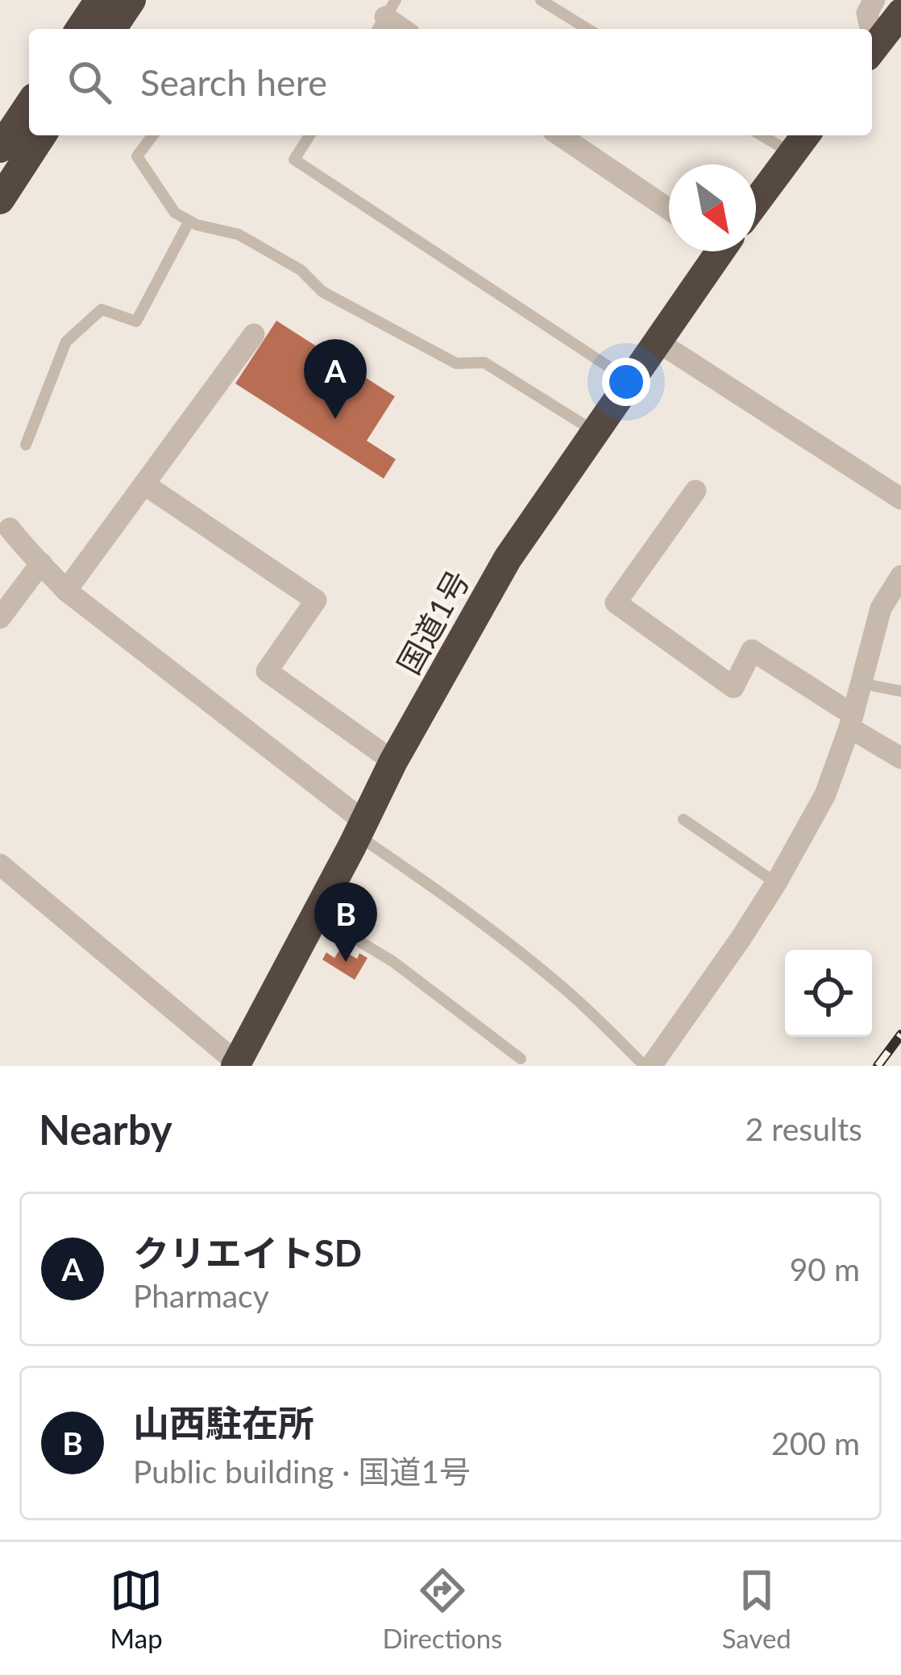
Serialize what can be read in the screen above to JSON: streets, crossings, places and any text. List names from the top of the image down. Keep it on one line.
{"streets":{"highway":["国道1号"]},"north":"bottom right","page":{"search":"Search here","pins":["A","B"],"heading":["Nearby","2 results"],"list":[{"mark":"A","name":"クリエイトSD","note":"Pharmacy","value":"90 m"},{"mark":"B","name":"山西駐在所","note":"Public building · 国道1号","value":"200 m"}],"nav":["Map","Directions","Saved"]}}
